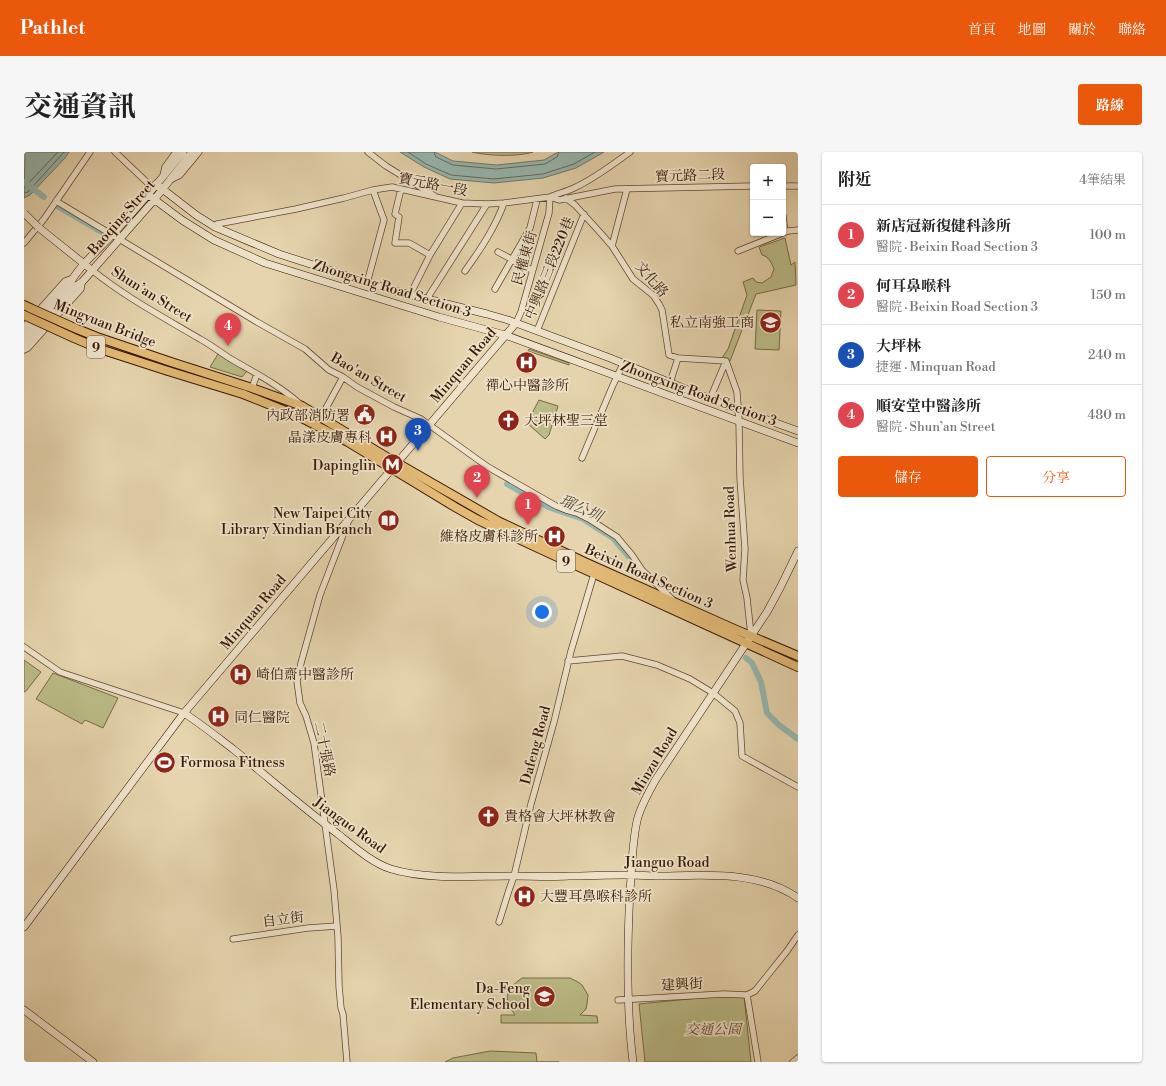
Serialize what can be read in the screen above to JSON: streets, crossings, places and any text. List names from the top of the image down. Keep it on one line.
{"streets":{"main road":["Mingyuan Bridge","9","Beixin Road Section 3"],"street":["寶元路二段","寶元路一段","Baoqing Street","民權東街","中興路三段220巷","文化路","Zhongxing Road Section 3","Shun’an Street","Minquan Road","Bao'an Street","Wenhua Road","Dafeng Road","二十張路","Minzu Road","Jianguo Road","自立街","建興街"]},"crossings":[["寶元路二段","寶元路一段"],["寶元路一段","民權東街"],["寶元路一段","Zhongxing Road Section 3"],["Baoqing Street","Zhongxing Road Section 3"],["Baoqing Street","Shun’an Street"],["Baoqing Street","Bao'an Street"],["民權東街","Zhongxing Road Section 3"],["民權東街","Minquan Road"],["中興路三段220巷","Zhongxing Road Section 3"],["Zhongxing Road Section 3","Minquan Road"],["Zhongxing Road Section 3","Wenhua Road"],["Shun’an Street","Beixin Road Section 3"],["Mingyuan Bridge","Beixin Road Section 3"],["9","Wenhua Road"],["9","Beixin Road Section 3"],["9","Minzu Road"],["Minquan Road","Bao'an Street"],["Minquan Road","Beixin Road Section 3"],["Minquan Road","二十張路"],["Minquan Road","Jianguo Road"],["Bao'an Street","Beixin Road Section 3"],["Wenhua Road","Beixin Road Section 3"],["Wenhua Road","Minzu Road"],["Beixin Road Section 3","Dafeng Road"],["Beixin Road Section 3","Minzu Road"],["Dafeng Road","Jianguo Road"],["二十張路","Jianguo Road"],["二十張路","自立街"],["Minzu Road","Jianguo Road"],["Minzu Road","建興街"]],"water":["瑠公圳"],"parks":["交通公園"],"places":{"school or university":["私立南強工商","Da-Feng Elementary School"],"hospital":["禪心中醫診所","晶漾皮膚專科","維格皮膚科診所","崎伯齋中醫診所","同仁醫院","大豐耳鼻喉科診所"],"public building":["內政部消防署"],"church":["大坪林聖三堂","貴格會大坪林教會"],"metro station":["Dapinglin"],"library":["New Taipei City Library Xindian Branch"],"sports":["Formosa Fitness"]},"page":{"header":"Pathlet","nav":["首頁","地圖","關於","聯絡"],"title":"交通資訊","buttons":["路線",["儲存","分享"]],"heading":["附近","4筆結果"],"map_buttons":["+","−"],"list":[{"mark":"1","name":"新店冠新復健科診所","note":"醫院 · Beixin Road Section 3","value":"100 m"},{"mark":"2","name":"何耳鼻喉科","note":"醫院 · Beixin Road Section 3","value":"150 m"},{"mark":"3","name":"大坪林","note":"捷運 · Minquan Road","value":"240 m"},{"mark":"4","name":"順安堂中醫診所","note":"醫院 · Shun’an Street","value":"480 m"}],"pins":["4","3","2","1"]}}
